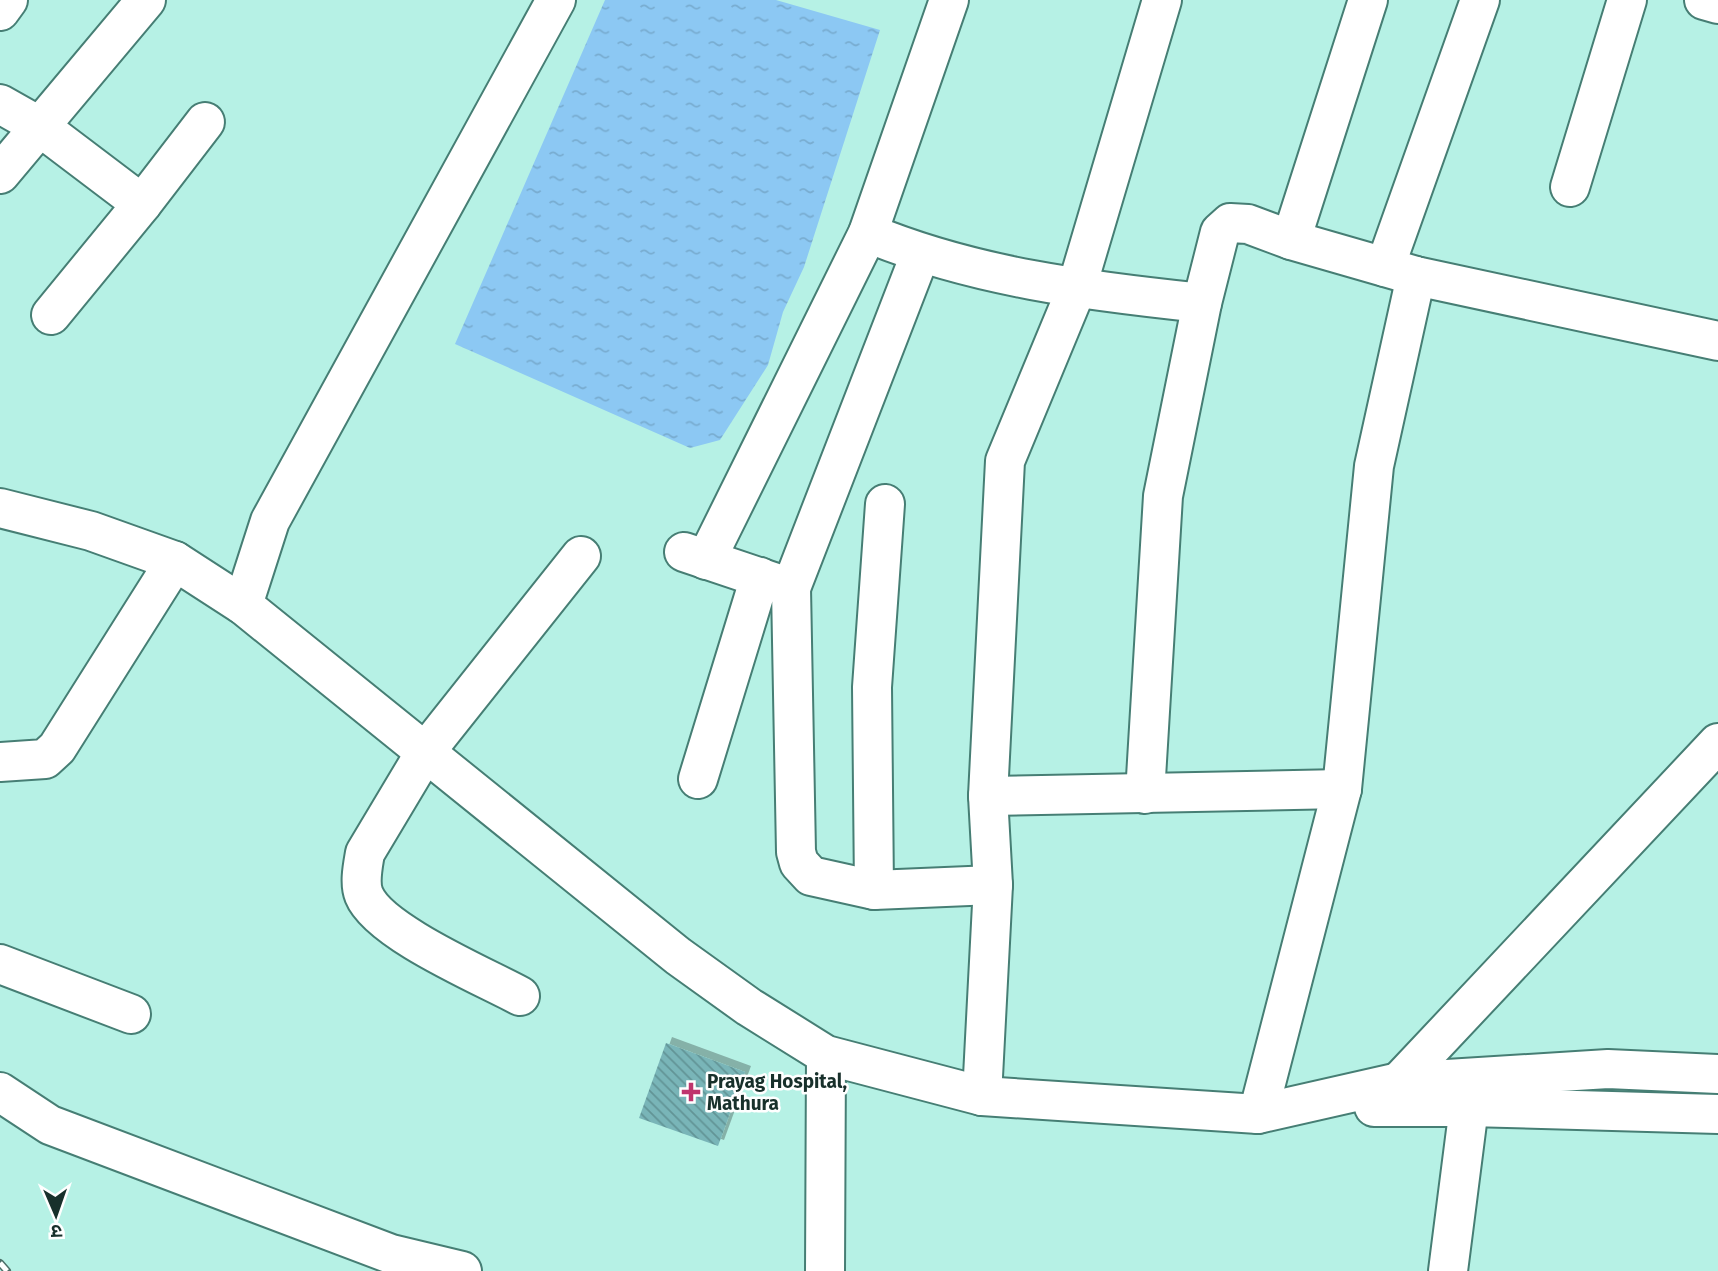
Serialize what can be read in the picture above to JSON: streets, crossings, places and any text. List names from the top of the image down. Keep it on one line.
{"places":{"health":["Prayag Hospital, Mathura"]},"north":"bottom"}
